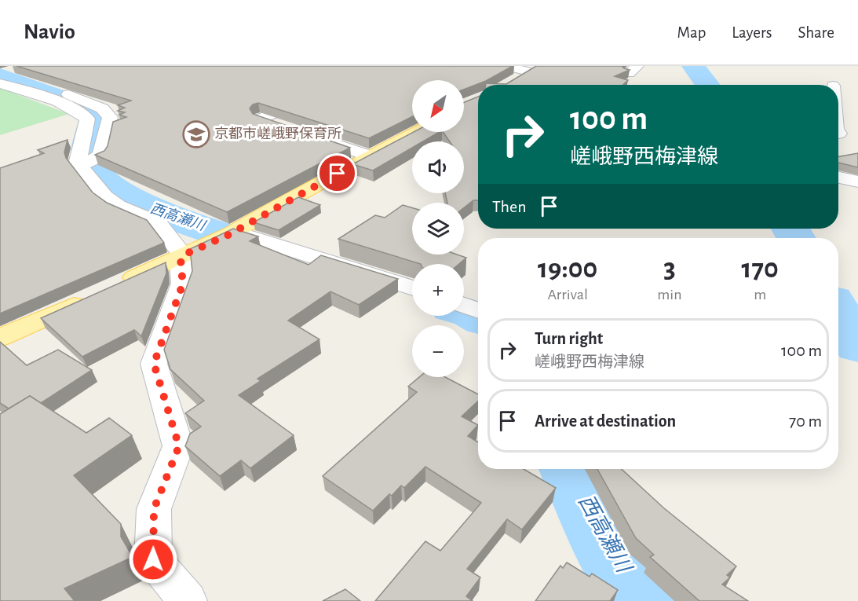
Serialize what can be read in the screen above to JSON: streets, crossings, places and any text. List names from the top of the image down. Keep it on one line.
{"water":["西高瀬川"],"places":{"school or university":["京都市嵯峨野保育所"]},"north":"bottom left","page":{"header":"Navio","nav":["Map","Layers","Share"],"map_buttons":["+","−"],"turn":["100 m","嵯峨野西梅津線"],"then":"Then","eta":["19:00","Arrival","3","min","170","m"],"list":[{"name":"Turn right","note":"嵯峨野西梅津線","value":"100 m"},{"name":"Arrive at destination","value":"70 m"}]}}
